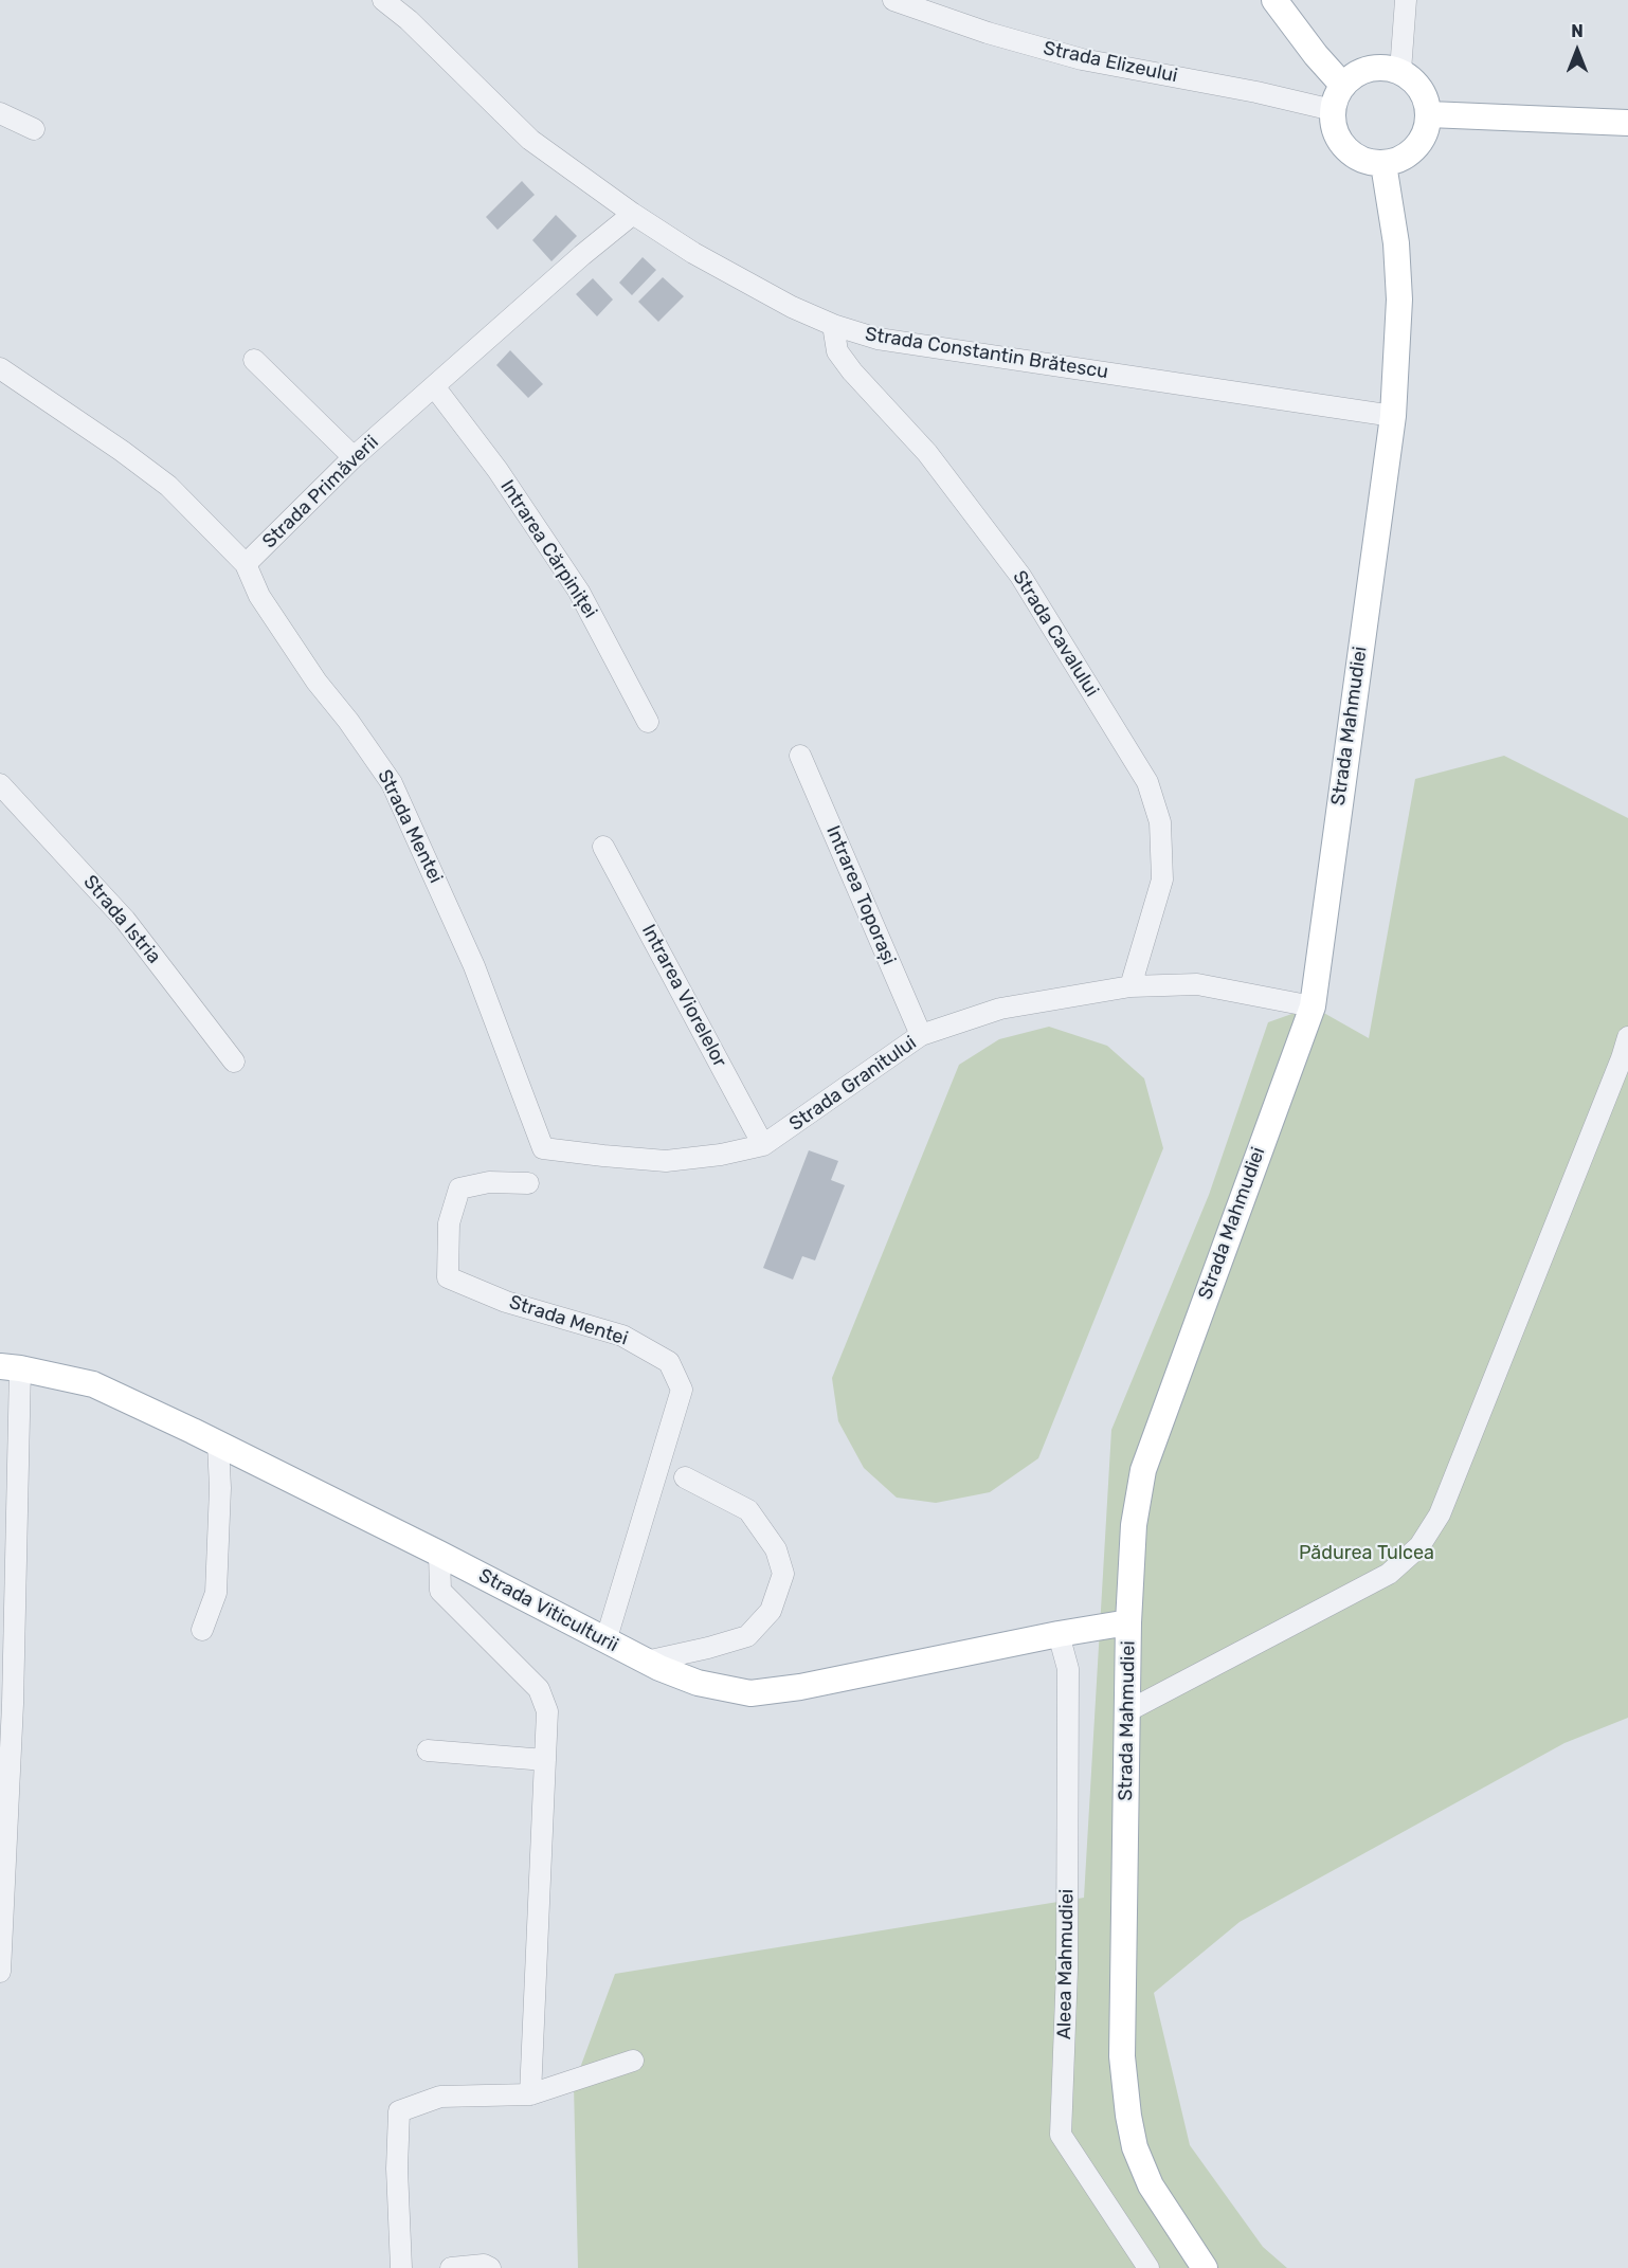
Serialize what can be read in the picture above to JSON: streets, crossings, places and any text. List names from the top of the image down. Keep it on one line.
{"streets":{"main road":["Strada Mahmudiei","Strada Viticulturii"],"street":["Strada Elizeului","Strada Constantin Brătescu","Strada Primăverii","Intrarea Cărpiniței","Strada Cavalului","Strada Mentei","Intrarea Toporași","Strada Istria","Intrarea Viorelelor","Strada Granitului","Aleea Mahmudiei"]},"crossings":[["Strada Elizeului","Strada Mahmudiei"],["Strada Constantin Brătescu","Strada Primăverii"],["Strada Constantin Brătescu","Strada Cavalului"],["Strada Constantin Brătescu","Strada Mahmudiei"],["Strada Primăverii","Intrarea Cărpiniței"],["Strada Primăverii","Strada Mentei"],["Strada Cavalului","Strada Granitului"],["Strada Mahmudiei","Strada Granitului"],["Strada Mahmudiei","Strada Viticulturii"],["Strada Mentei","Strada Granitului"],["Strada Mentei","Strada Viticulturii"],["Intrarea Toporași","Strada Granitului"],["Intrarea Viorelelor","Strada Granitului"],["Strada Viticulturii","Aleea Mahmudiei"]],"parks":["Pădurea Tulcea"],"north":"top"}
